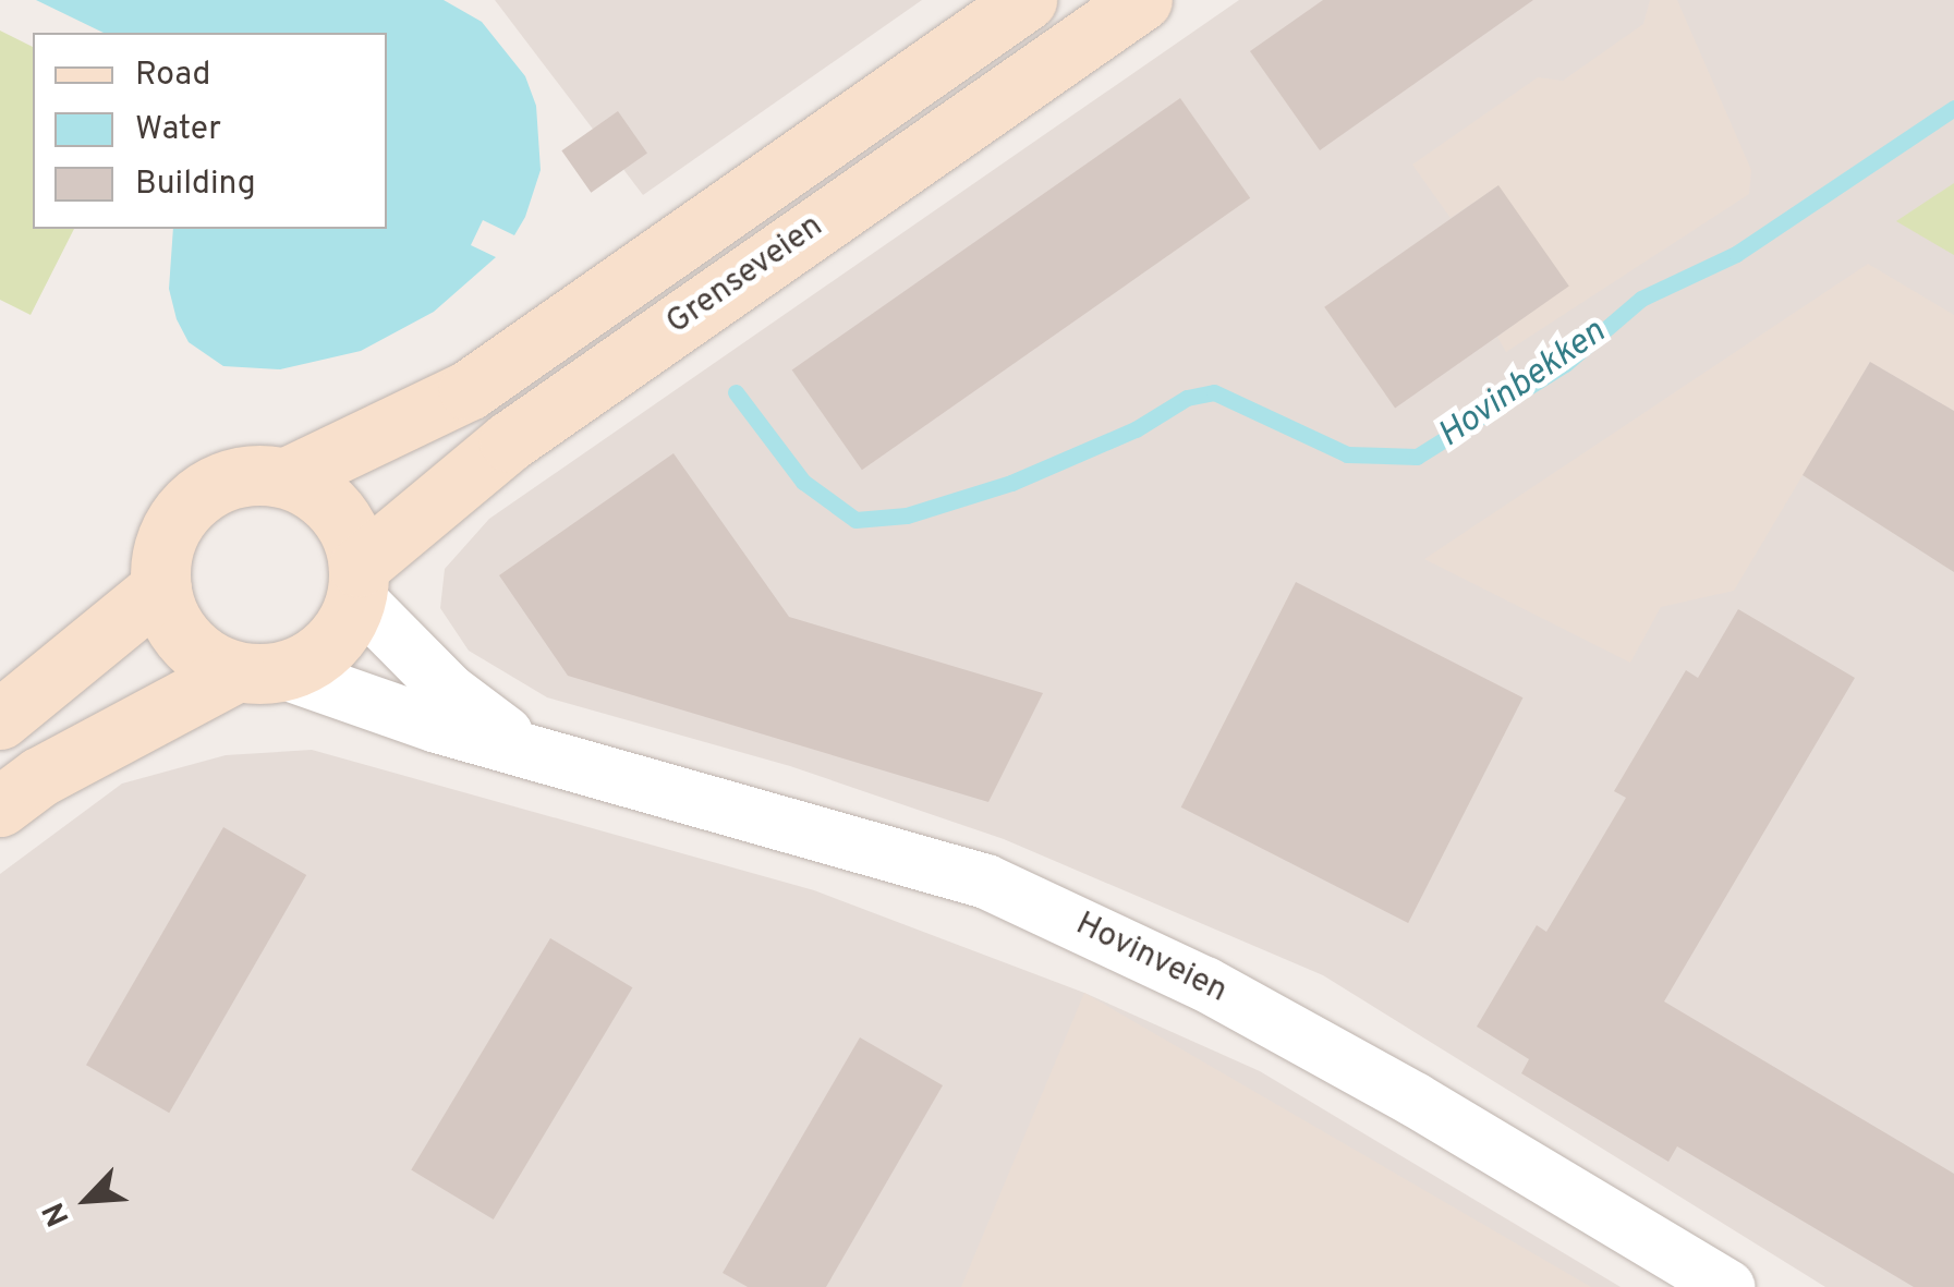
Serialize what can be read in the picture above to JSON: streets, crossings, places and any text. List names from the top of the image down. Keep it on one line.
{"streets":{"main road":["Grenseveien"],"street":["Hovinveien"]},"crossings":[["Grenseveien","Hovinveien"]],"water":["Hovinbekken"],"legend":["Road","Water","Building"],"north":"bottom left"}
